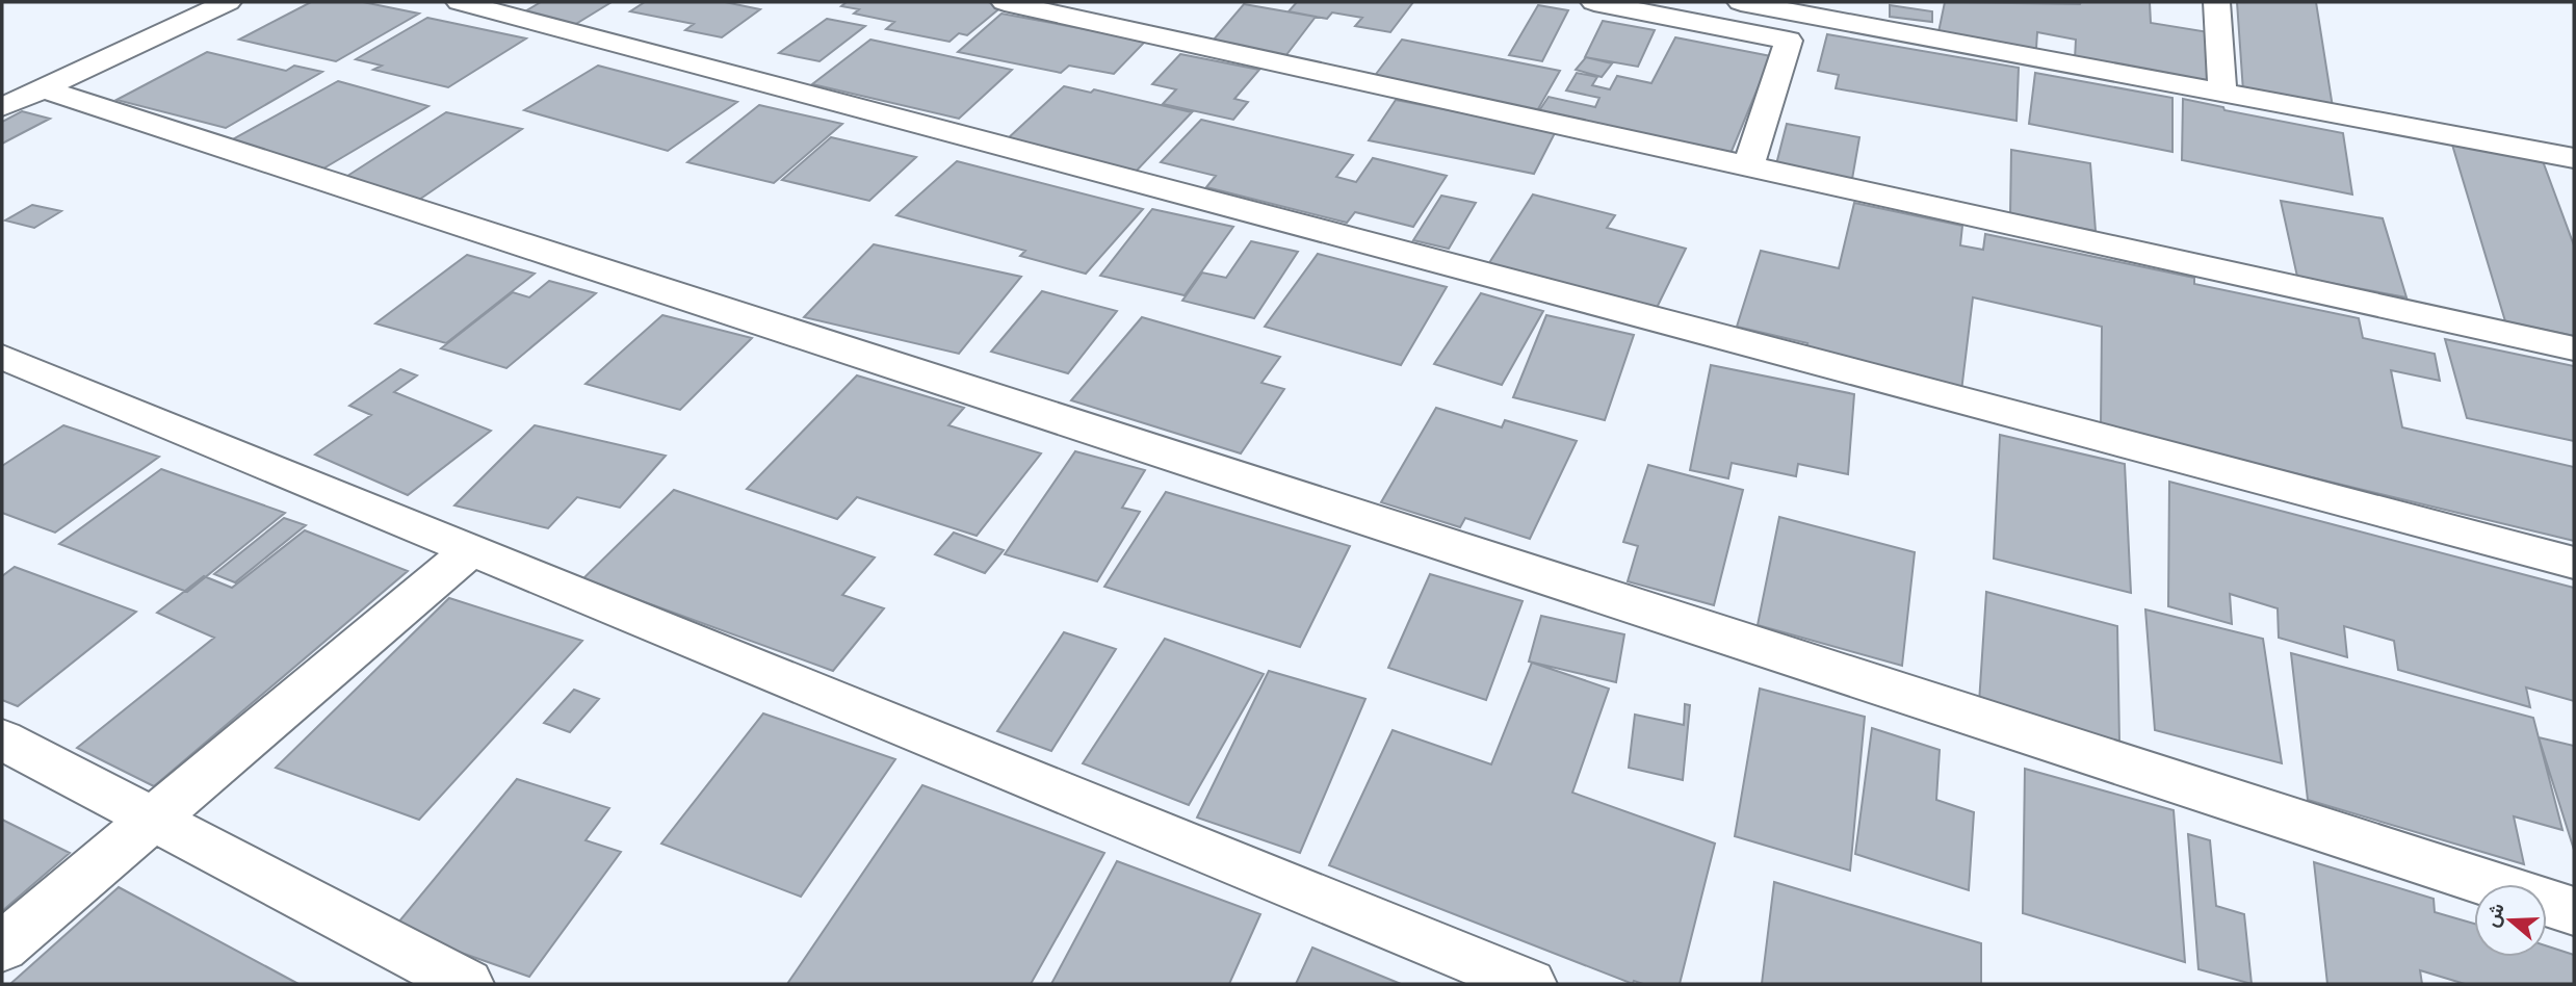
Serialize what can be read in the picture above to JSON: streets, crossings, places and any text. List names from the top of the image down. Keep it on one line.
{"north":"left"}
